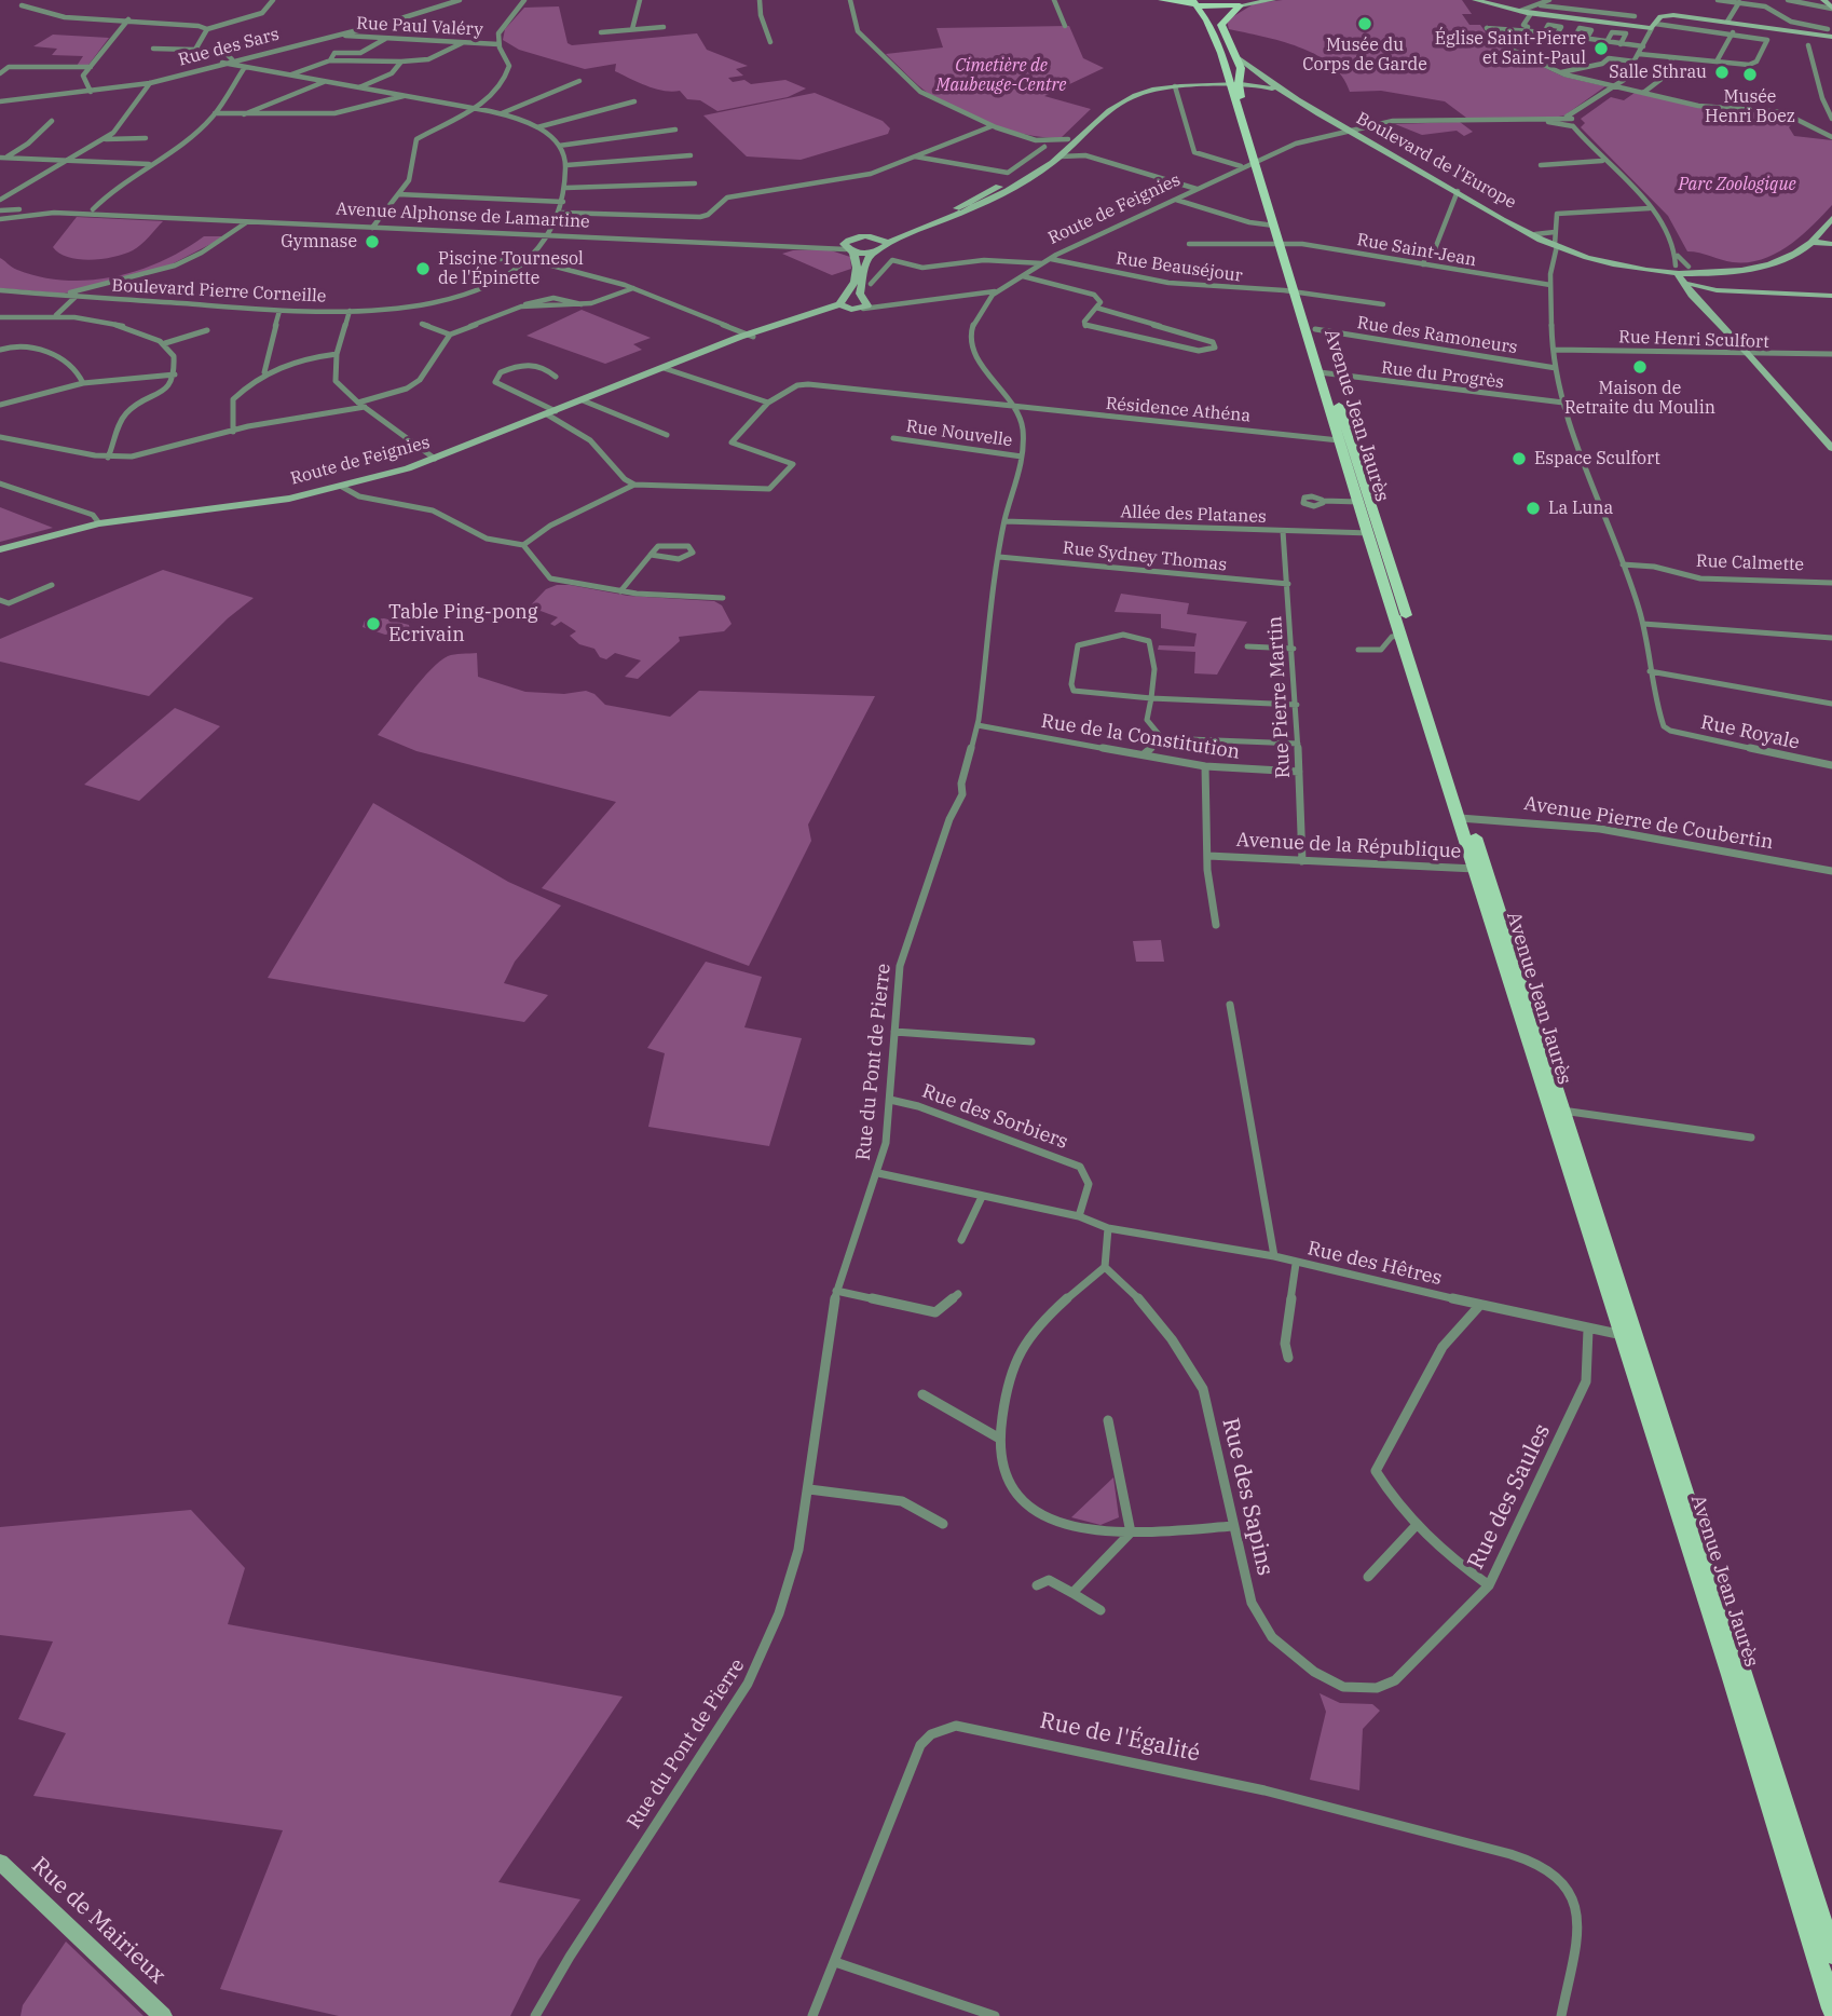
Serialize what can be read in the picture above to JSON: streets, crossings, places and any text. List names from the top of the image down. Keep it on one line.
{"streets":{"main road":["Avenue Jean Jaurès"],"street":["Rue Paul Valéry","Rue des Sars","Boulevard de l'Europe","Route de Feignies","Avenue Alphonse de Lamartine","Rue Saint-Jean","Rue Beauséjour","Boulevard Pierre Corneille","Rue des Ramoneurs","Rue Henri Sculfort","Rue du Progrès","Résidence Athéna","Rue Nouvelle","Allée des Platanes","Rue Sydney Thomas","Rue Calmette","Rue Pierre Martin","Rue Royale","Rue de la Constitution","Avenue Pierre de Coubertin","Avenue de la République","Rue du Pont de Pierre","Rue des Sorbiers","Rue des Hêtres","Rue des Sapins","Rue des Saules","Rue de l'Égalité","Rue de Mairieux"]},"crossings":[["Rue Paul Valéry","Rue des Sars"],["Boulevard de l'Europe","Route de Feignies"],["Boulevard de l'Europe","Avenue Jean Jaurès"],["Route de Feignies","Rue Beauséjour"],["Route de Feignies","Avenue Jean Jaurès"],["Route de Feignies","Rue du Pont de Pierre"],["Avenue Alphonse de Lamartine","Boulevard Pierre Corneille"],["Rue Saint-Jean","Avenue Jean Jaurès"],["Rue Beauséjour","Avenue Jean Jaurès"],["Rue des Ramoneurs","Avenue Jean Jaurès"],["Rue du Progrès","Avenue Jean Jaurès"],["Résidence Athéna","Avenue Jean Jaurès"],["Résidence Athéna","Rue du Pont de Pierre"],["Avenue Jean Jaurès","Allée des Platanes"],["Avenue Jean Jaurès","Avenue Pierre de Coubertin"],["Avenue Jean Jaurès","Avenue de la République"],["Avenue Jean Jaurès","Rue des Hêtres"],["Rue Nouvelle","Rue du Pont de Pierre"],["Allée des Platanes","Rue Pierre Martin"],["Allée des Platanes","Rue du Pont de Pierre"],["Rue Sydney Thomas","Rue Pierre Martin"],["Rue Sydney Thomas","Rue du Pont de Pierre"],["Rue Pierre Martin","Rue de la Constitution"],["Rue Pierre Martin","Avenue de la République"],["Rue de la Constitution","Rue du Pont de Pierre"],["Rue du Pont de Pierre","Rue des Sorbiers"],["Rue du Pont de Pierre","Rue des Hêtres"],["Rue des Sorbiers","Rue des Hêtres"],["Rue des Hêtres","Rue des Saules"],["Rue des Sapins","Rue des Saules"]],"parks":["Cimetière de Maubeuge-Centre","Parc Zoologique"],"places":["Musée du Corps de Garde","Église Saint-Pierre et Saint-Paul","Salle Sthrau","Musée Henri Boez","Gymnase","Piscine Tournesol de l'Épinette","Maison de Retraite du Moulin","Espace Sculfort","La Luna","Table Ping-pong Ecrivain"]}
